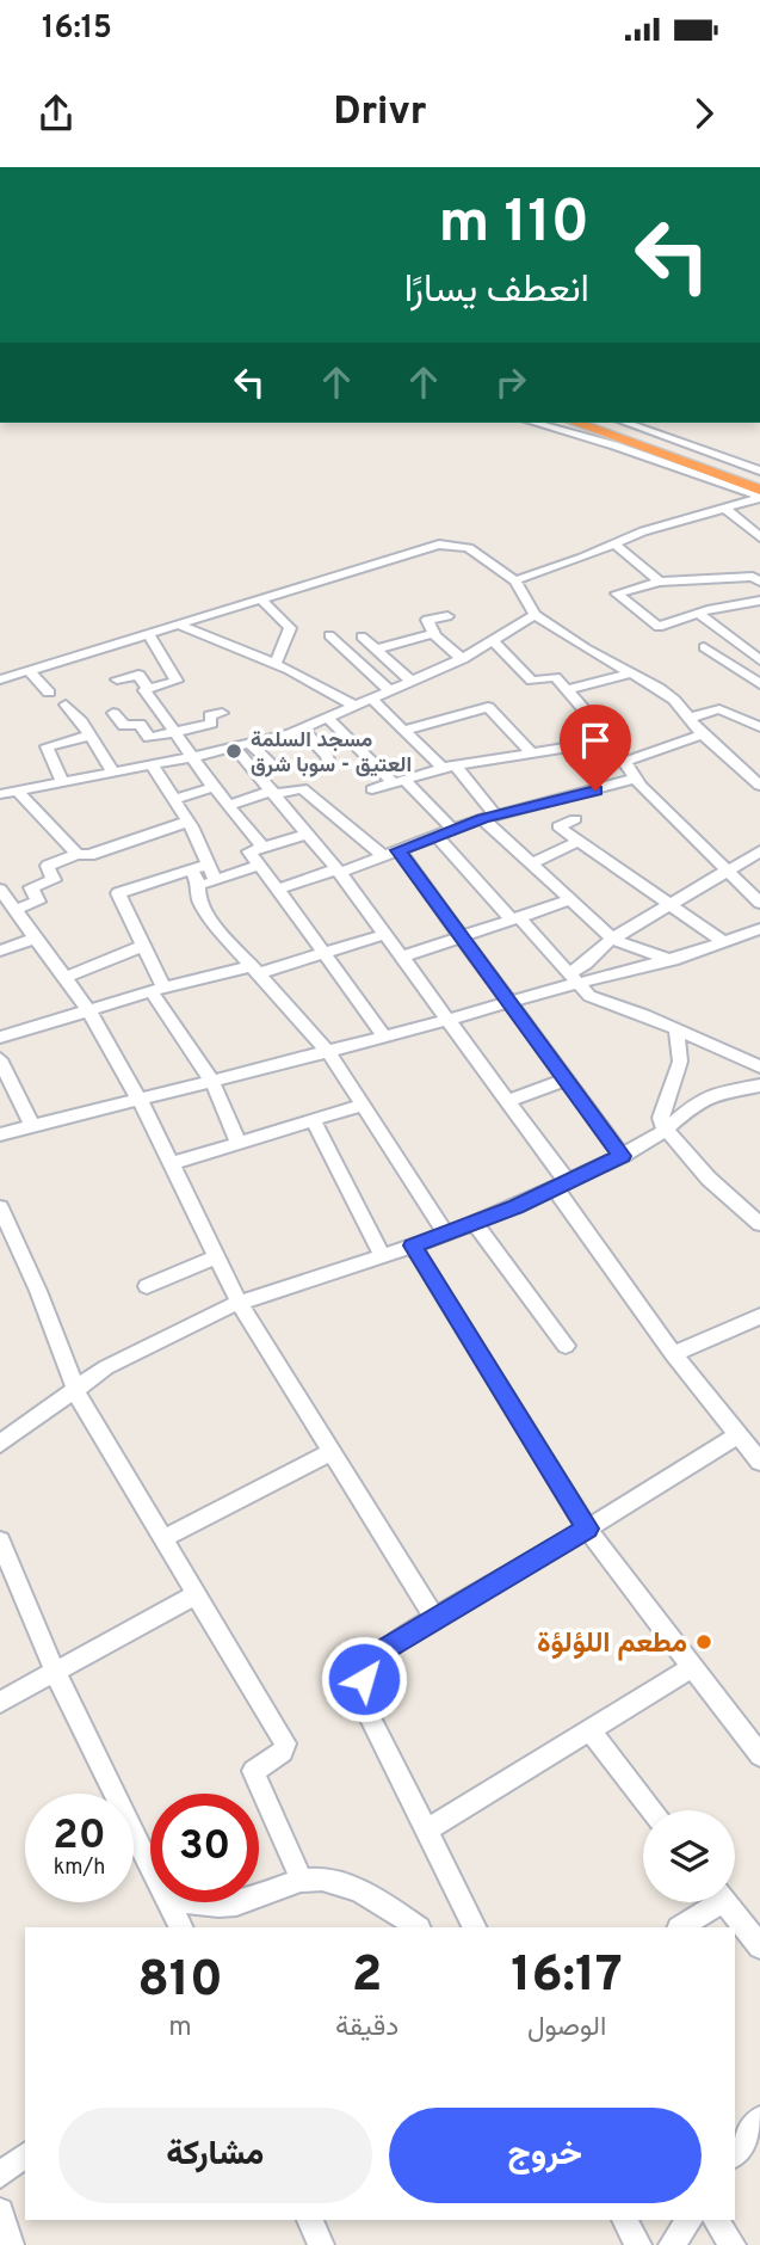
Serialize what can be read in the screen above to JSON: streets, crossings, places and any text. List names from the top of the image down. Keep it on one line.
{"places":["مسجد السلمة العتيق - سوبا شرق","مطعم اللؤلؤة"],"page":{"status":"16:15","header":"Drivr","turn":["110 m","انعطف يسارًا"],"speed":"20 km/h","limit":"30","eta":["16:17","الوصول","2","دقيقة","810","m"],"buttons":["خروج","مشاركة"]}}
